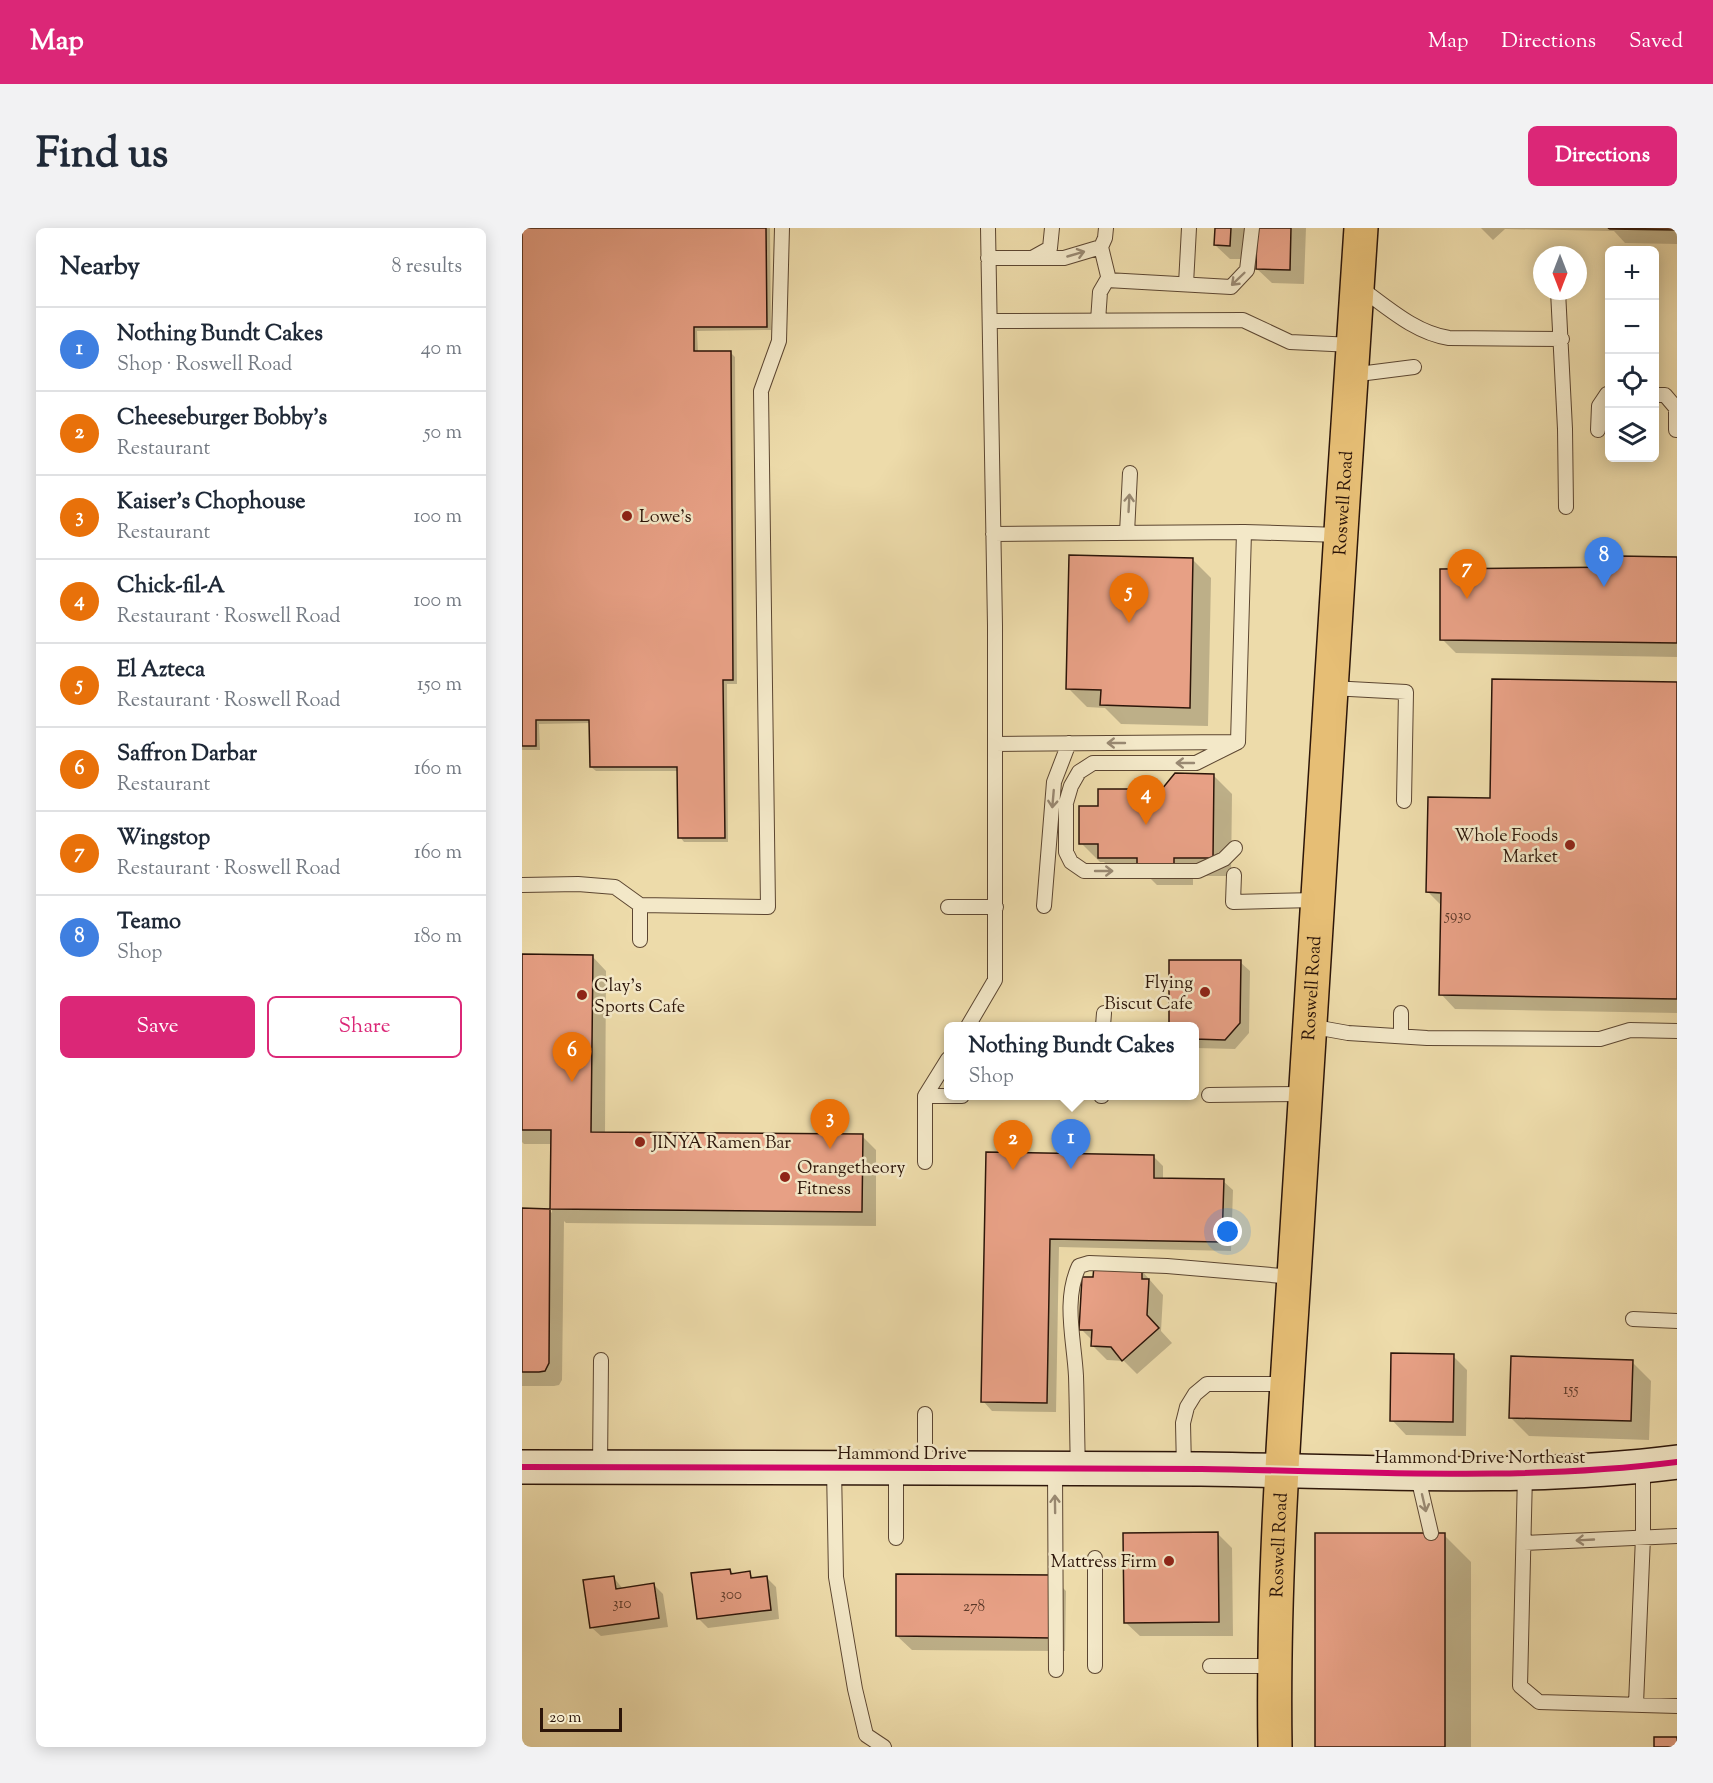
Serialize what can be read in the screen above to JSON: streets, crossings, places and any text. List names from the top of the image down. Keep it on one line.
{"streets":{"main road":["Roswell Road"],"street":["Hammond Drive","Hammond Drive Northeast"]},"crossings":[["Roswell Road","Hammond Drive"],["Roswell Road","Hammond Drive Northeast"],["Hammond Drive","Hammond Drive Northeast"]],"places":["Lowe's","Whole Foods Market","Flying Biscut Cafe","Clay's Sports Cafe","JINYA Ramen Bar","Orangetheory Fitness","Mattress Firm"],"house_numbers":["5930","155","300","310","278"],"scale_bar":"20 m","north":"bottom","page":{"header":"Map","nav":["Map","Directions","Saved"],"title":"Find us","buttons":["Directions",["Save","Share"]],"heading":["Nearby","8 results"],"map_buttons":["+","−"],"list":[{"mark":"1","name":"Nothing Bundt Cakes","note":"Shop · Roswell Road","value":"40 m"},{"mark":"2","name":"Cheeseburger Bobby's","note":"Restaurant","value":"50 m"},{"mark":"3","name":"Kaiser's Chophouse","note":"Restaurant","value":"100 m"},{"mark":"4","name":"Chick-fil-A","note":"Restaurant · Roswell Road","value":"100 m"},{"mark":"5","name":"El Azteca","note":"Restaurant · Roswell Road","value":"150 m"},{"mark":"6","name":"Saffron Darbar","note":"Restaurant","value":"160 m"},{"mark":"7","name":"Wingstop","note":"Restaurant · Roswell Road","value":"160 m"},{"mark":"8","name":"Teamo","note":"Shop","value":"180 m"}],"pins":["8","7","5","4","6","3","1","2"],"popup":["Nothing Bundt Cakes","Shop"],"scale":"20 m"}}
